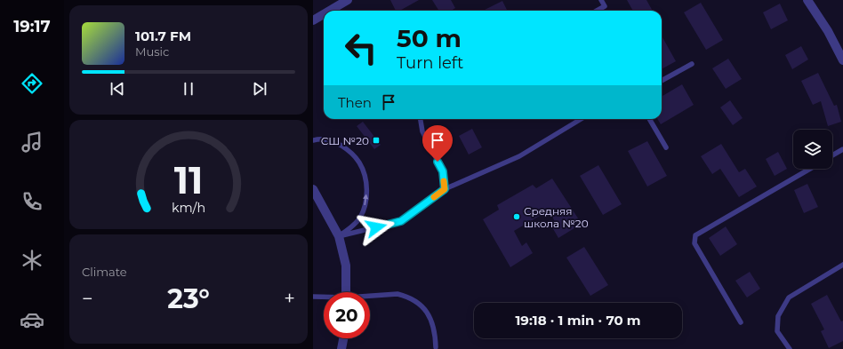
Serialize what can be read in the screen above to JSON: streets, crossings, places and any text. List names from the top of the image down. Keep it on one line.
{"places":{"transit":["СШ №20"],"other":["Средняя школа №20"]},"page":{"tabs":"19:17","turn":["50 m","Turn left"],"song":["101.7 FM","Music"],"then":"Then","tile":"Climate","heat":["−","23°","+"],"limit":"20","trip":"19:18 · 1 min · 70 m","gauge":["11","km/h"]}}
